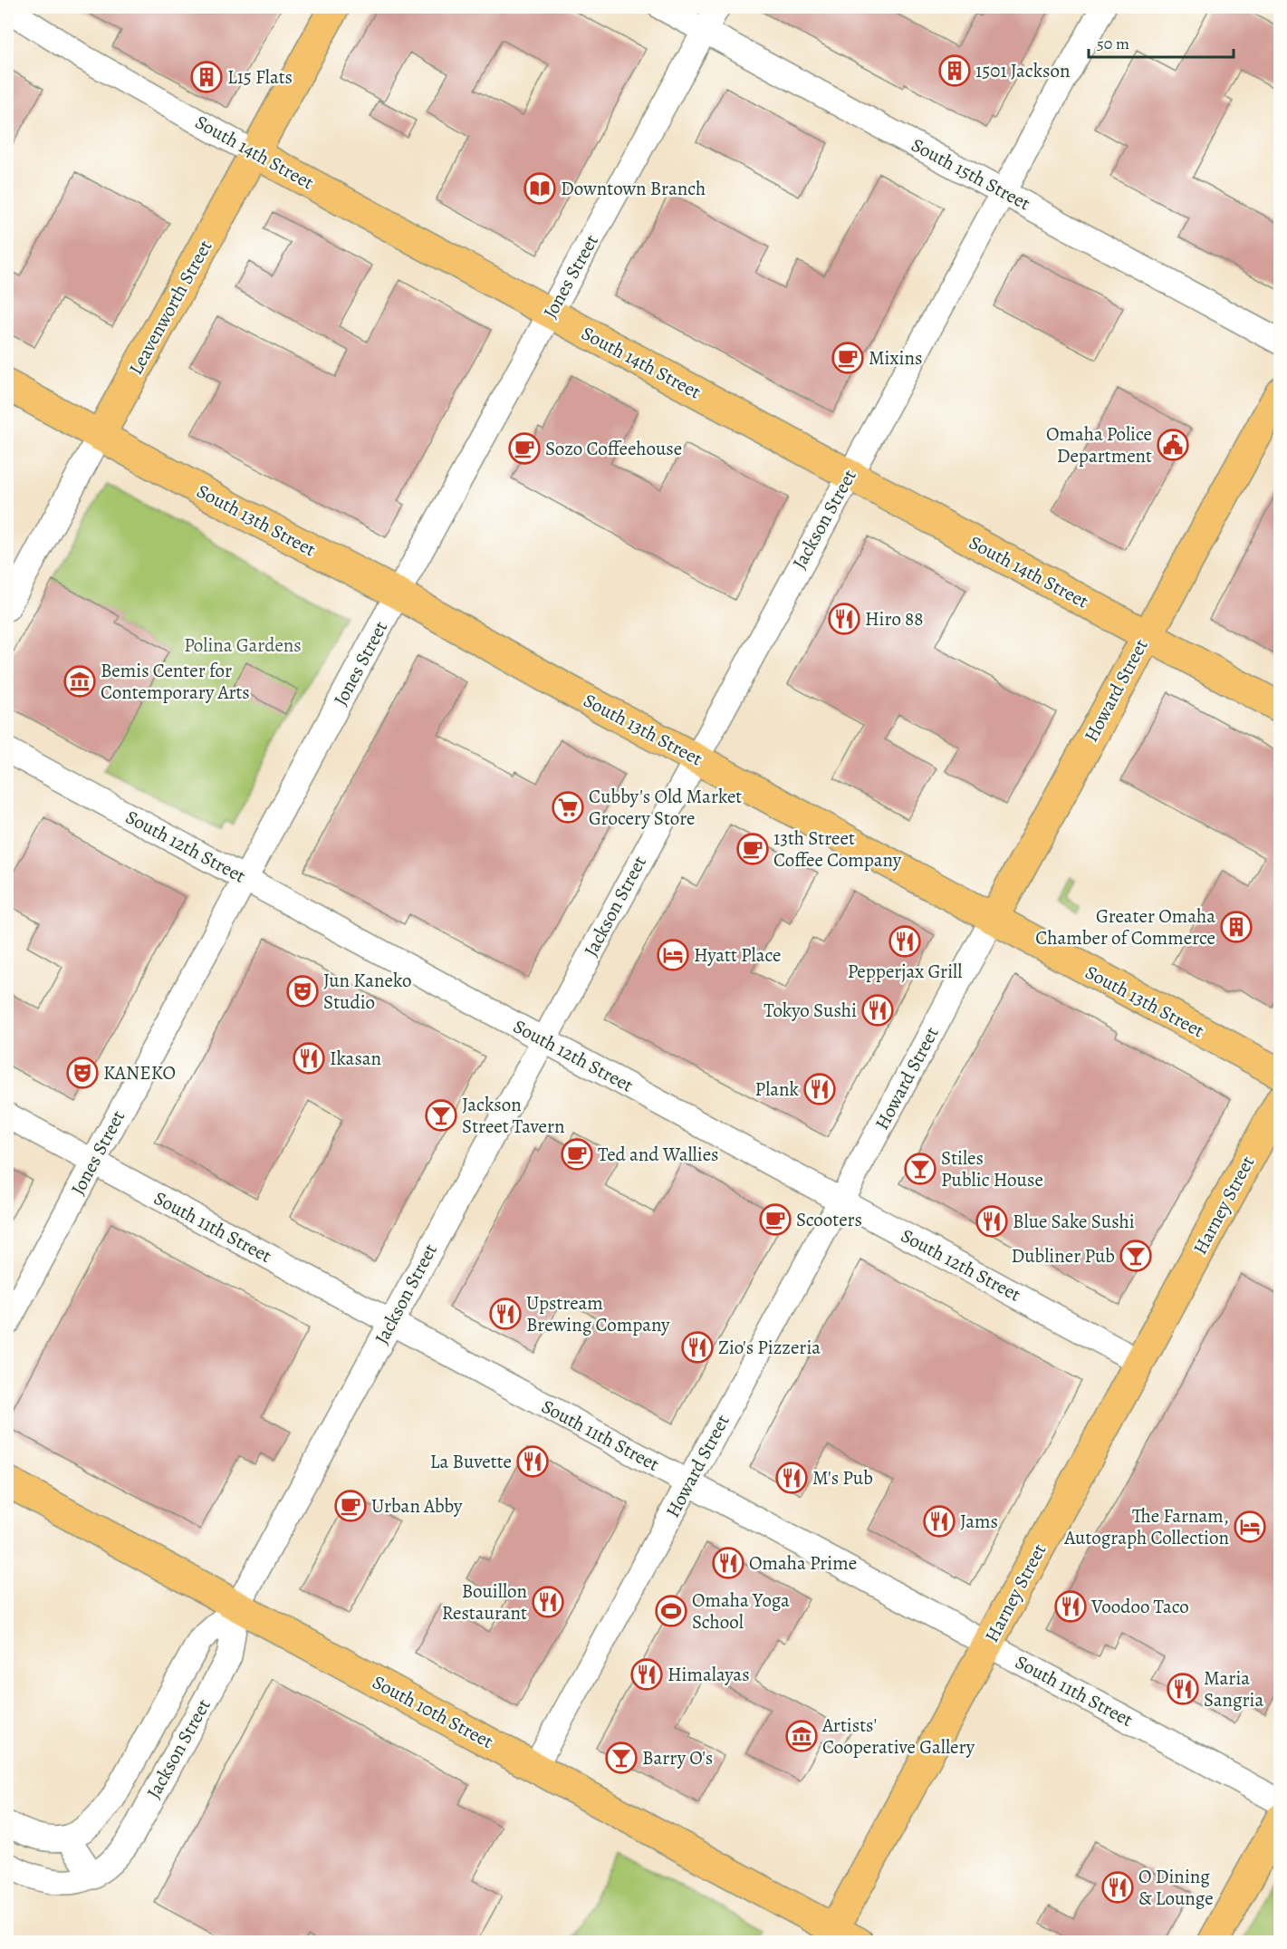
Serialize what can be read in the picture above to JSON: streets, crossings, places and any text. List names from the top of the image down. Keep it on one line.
{"streets":{"main road":["South 14th Street","Leavenworth Street","South 13th Street","Howard Street","Harney Street","South 10th Street"],"street":["South 15th Street","Jones Street","Jackson Street","South 12th Street","South 11th Street"]},"crossings":[["South 14th Street","Jones Street"],["South 14th Street","Leavenworth Street"],["South 14th Street","Jackson Street"],["South 14th Street","Howard Street"],["South 15th Street","Jones Street"],["South 15th Street","Jackson Street"],["Jones Street","South 13th Street"],["Jones Street","South 12th Street"],["Jones Street","South 11th Street"],["Leavenworth Street","South 13th Street"],["Jackson Street","South 13th Street"],["Jackson Street","South 12th Street"],["Jackson Street","South 11th Street"],["Jackson Street","South 10th Street"],["South 13th Street","Howard Street"],["Howard Street","South 12th Street"],["Howard Street","South 11th Street"],["Howard Street","South 10th Street"],["South 12th Street","Harney Street"],["Harney Street","South 11th Street"],["Harney Street","South 10th Street"]],"parks":["Polina Gardens"],"places":{"building":["1501 Jackson","L15 Flats","Greater Omaha Chamber of Commerce"],"library":["Downtown Branch"],"cafe":["Mixins","Sozo Coffeehouse","13th Street Coffee Company","Ted and Wallies","Scooters","Urban Abby"],"public building":["Omaha Police Department"],"restaurant":["Hiro 88","Pepperjax Grill","Tokyo Sushi","Ikasan","Plank","Blue Sake Sushi","Upstream Brewing Company","Zio's Pizzeria","La Buvette","M's Pub","Jams","Omaha Prime","Bouillon Restaurant","Voodoo Taco","Himalayas","Maria Sangria","O Dining & Lounge"],"museum":["Bemis Center for Contemporary Arts","Artists' Cooperative Gallery"],"supermarket":["Cubby's Old Market Grocery Store"],"hotel":["Hyatt Place","The Farnam, Autograph Collection"],"theatre":["Jun Kaneko Studio","KANEKO"],"bar":["Jackson Street Tavern","Stiles Public House","Dubliner Pub","Barry O's"],"sports":["Omaha Yoga School"]},"scale_bar":"50 m"}
